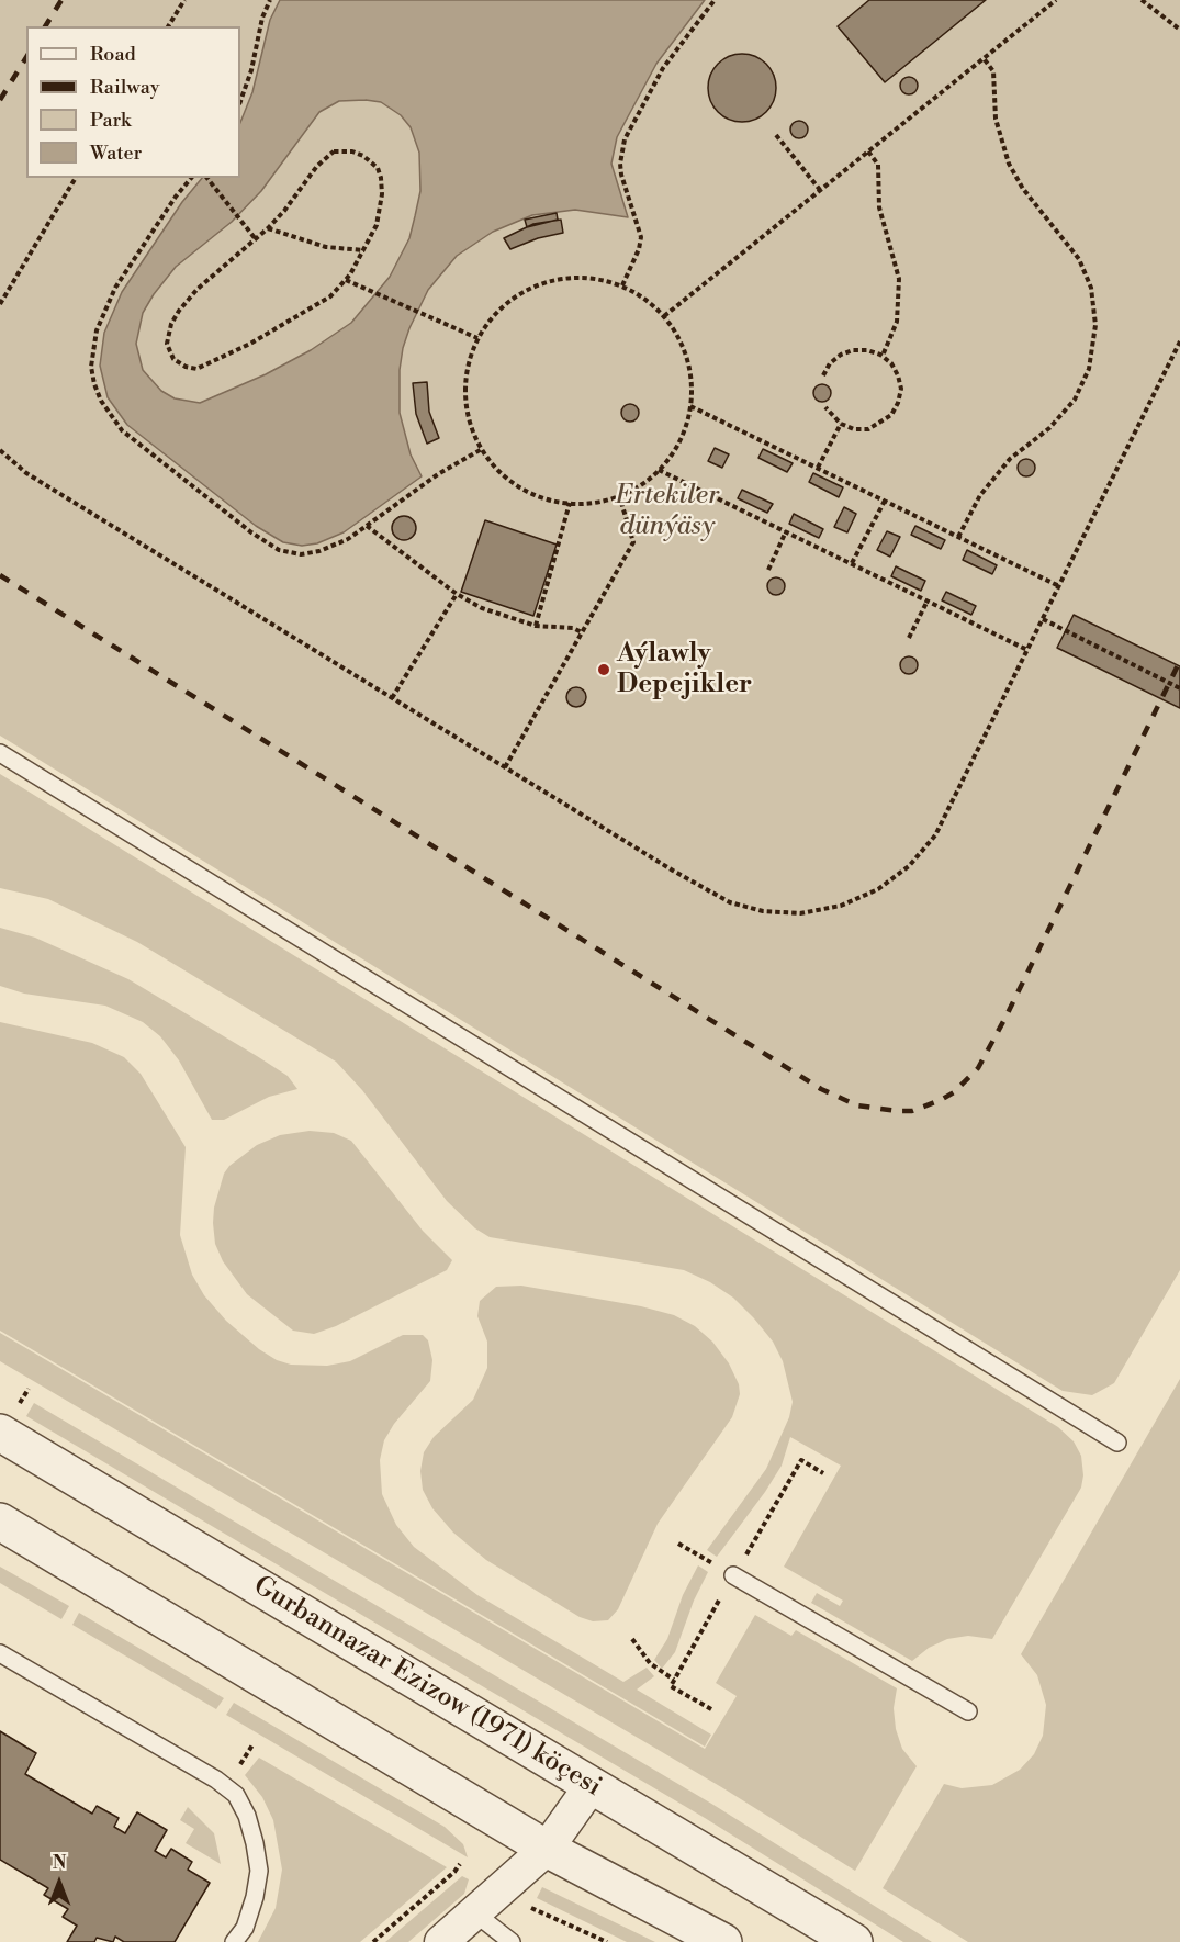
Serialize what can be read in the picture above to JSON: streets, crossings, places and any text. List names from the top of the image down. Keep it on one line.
{"streets":{"street":["Gurbannazar Ezizow (1971) köçesi"]},"parks":["Ertekiler dünýäsy"],"places":["Aýlawly Depejikler"],"legend":["Road","Railway","Park","Water"],"north":"top"}
